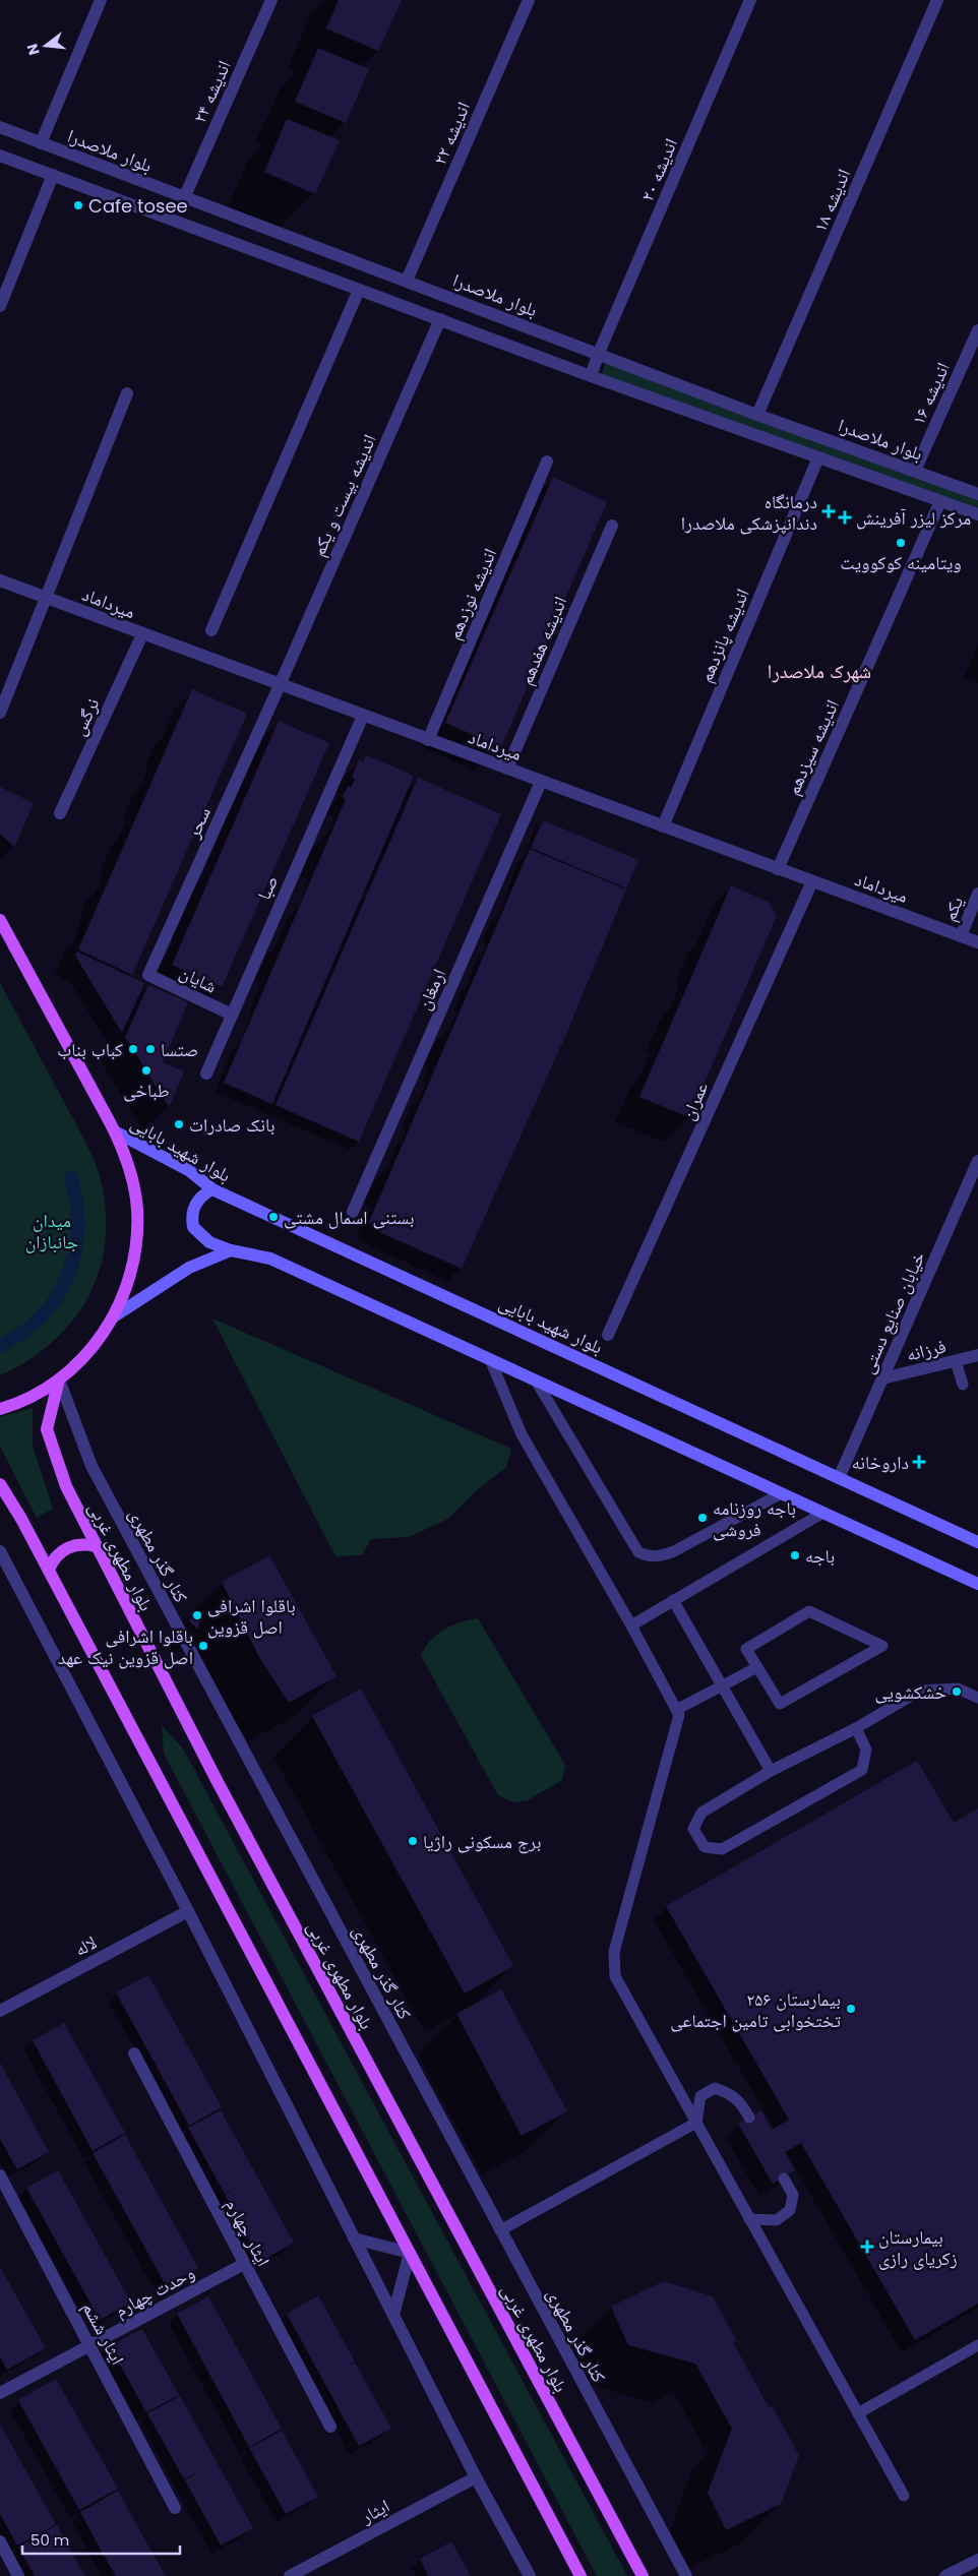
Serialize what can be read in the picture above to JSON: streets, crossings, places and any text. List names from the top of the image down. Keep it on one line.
{"streets":{"main road":["بلوار شهید بابایی","بلوار مطهری غربی"],"street":["اندیشه ۲۴","اندیشه ۲۲","بلوار ملاصدرا","اندیشه ۲۰","اندیشه ۱۸","اندیشه ۱۶","اندیشه بیست و یکم","اندیشه نوزدهم","میرداماد","اندیشه پانزدهم","اندیشه هفدهم","نرگس","اندیشه سیزدهم","سحر","صبا","یکم","شایان","ارمغان","عمران","خیابان صنایع دستی","فرزانه","کنار گذر مطهری","لاله","ایثار چهارم","وحدت چهارم","ایثار ششم","ایثار"]},"crossings":[["اندیشه ۲۴","بلوار ملاصدرا"],["اندیشه ۲۲","بلوار ملاصدرا"],["بلوار ملاصدرا","اندیشه ۲۰"],["بلوار ملاصدرا","اندیشه ۱۸"],["بلوار ملاصدرا","اندیشه ۱۶"],["اندیشه بیست و یکم","میرداماد"],["اندیشه بیست و یکم","سحر"],["اندیشه نوزدهم","میرداماد"],["میرداماد","اندیشه پانزدهم"],["میرداماد","اندیشه هفدهم"],["میرداماد","نرگس"],["میرداماد","اندیشه سیزدهم"],["میرداماد","سحر"],["میرداماد","صبا"],["میرداماد","یکم"],["میرداماد","ارمغان"],["میرداماد","عمران"],["سحر","شایان"],["صبا","شایان"],["بلوار شهید بابایی","خیابان صنایع دستی"],["خیابان صنایع دستی","فرزانه"],["کنار گذر مطهری","بلوار مطهری غربی"],["ایثار چهارم","وحدت چهارم"],["وحدت چهارم","ایثار ششم"]],"districts":["شهرک ملاصدرا"],"parks":["میدان جانبازان"],"places":{"other":["Cafe tosee","ویتامینه کوکوویت","کباب بناب","صتسا","طباخی","بانک صادرات","بستنی اسمال مشتی","باجه روزنامه فروشی","باجه","باقلوا اشرافی اصل قزوین","باقلوا اشرافی اصل قزوین نیک عهد","خشکشویی","برج مسکونی راژیا","بیمارستان ۲۵۶ تختخوابی تامین اجتماعی"],"health":["درمانگاه دندانپزشکی ملاصدرا","مرکز لیزر آفرینش","داروخانه","بیمارستان زکریای رازی"]},"scale_bar":"50 m","north":"left"}
